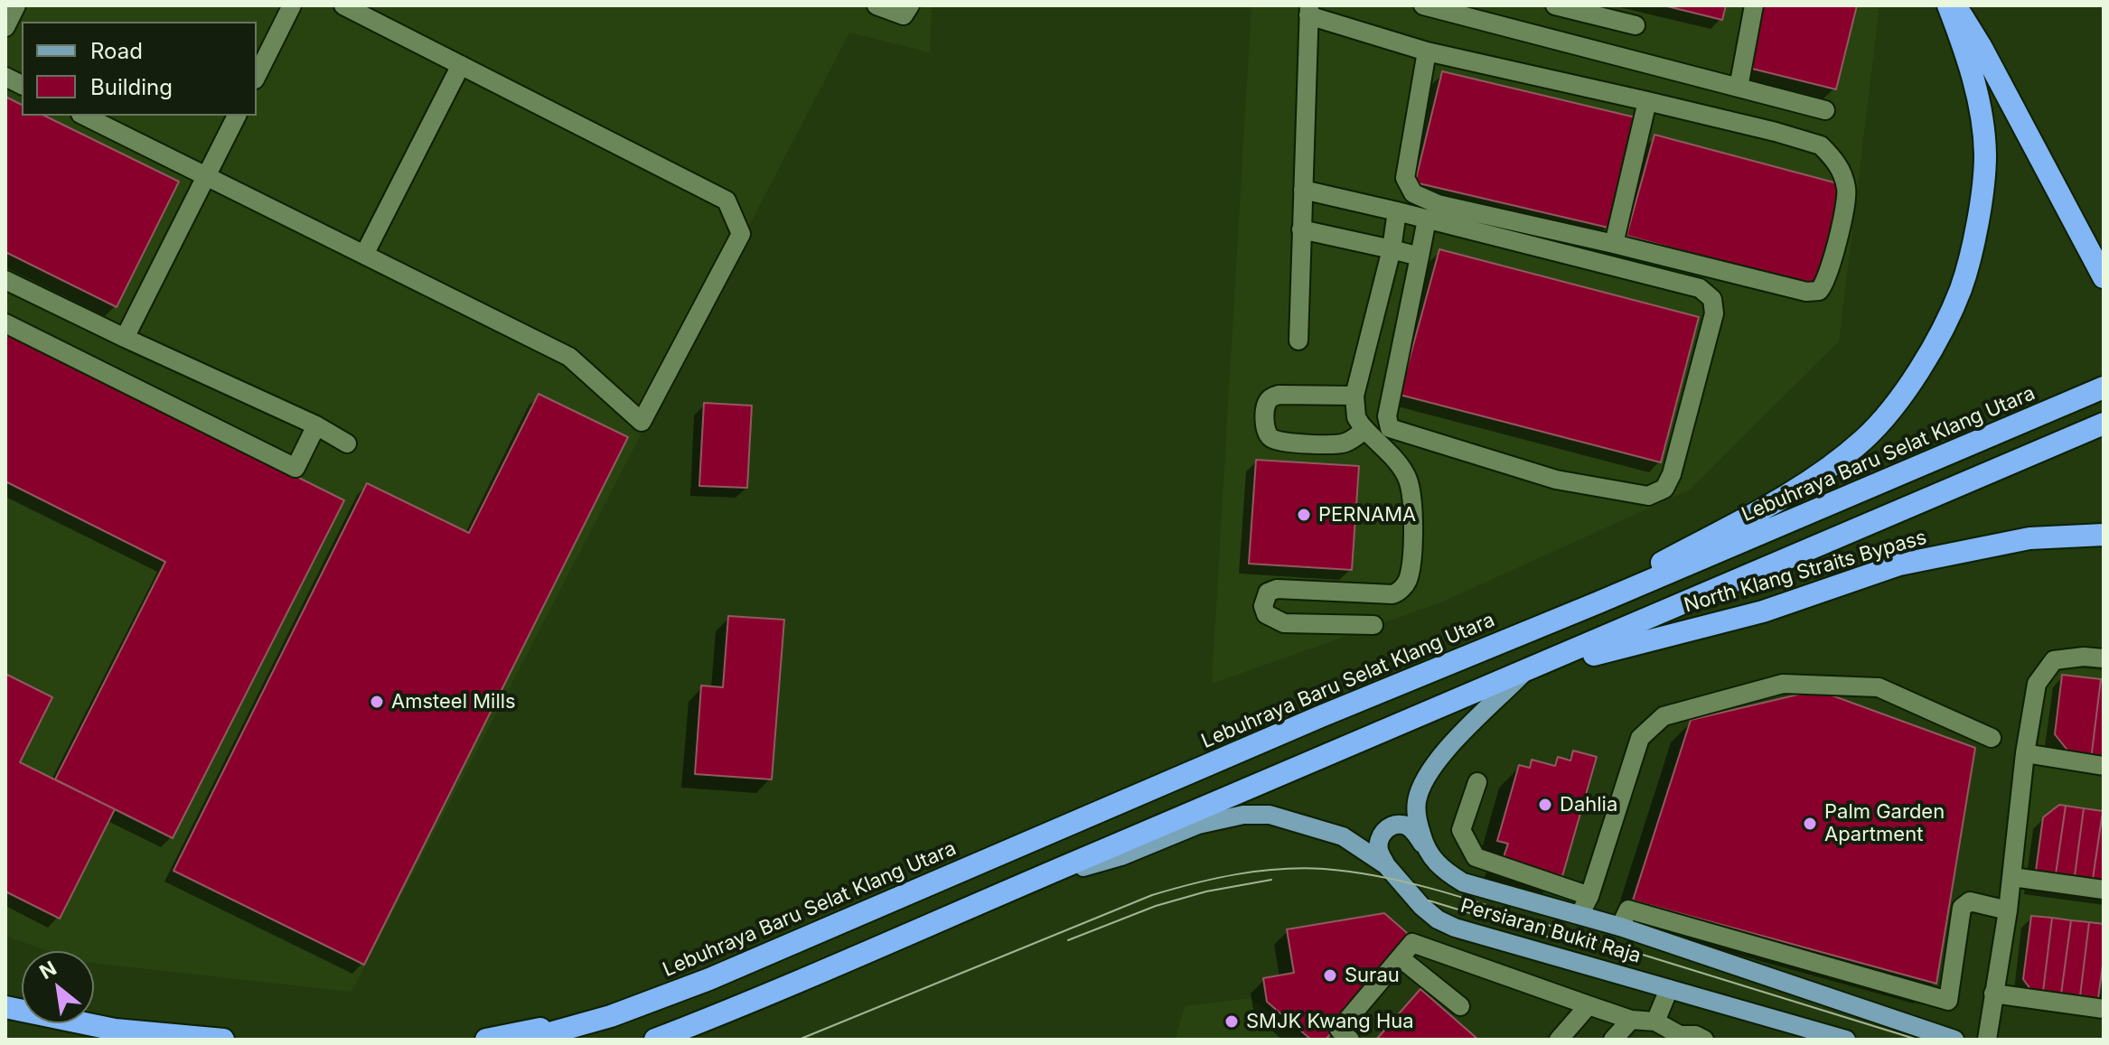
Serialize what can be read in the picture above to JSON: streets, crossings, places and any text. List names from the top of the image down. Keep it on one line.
{"streets":{"highway":["Lebuhraya Baru Selat Klang Utara","North Klang Straits Bypass"],"main road":["Persiaran Bukit Raja"]},"places":["PERNAMA","Amsteel Mills","Dahlia","Palm Garden Apartment","Surau","SMJK Kwang Hua"],"legend":["Road","Building"],"north":"top left"}
